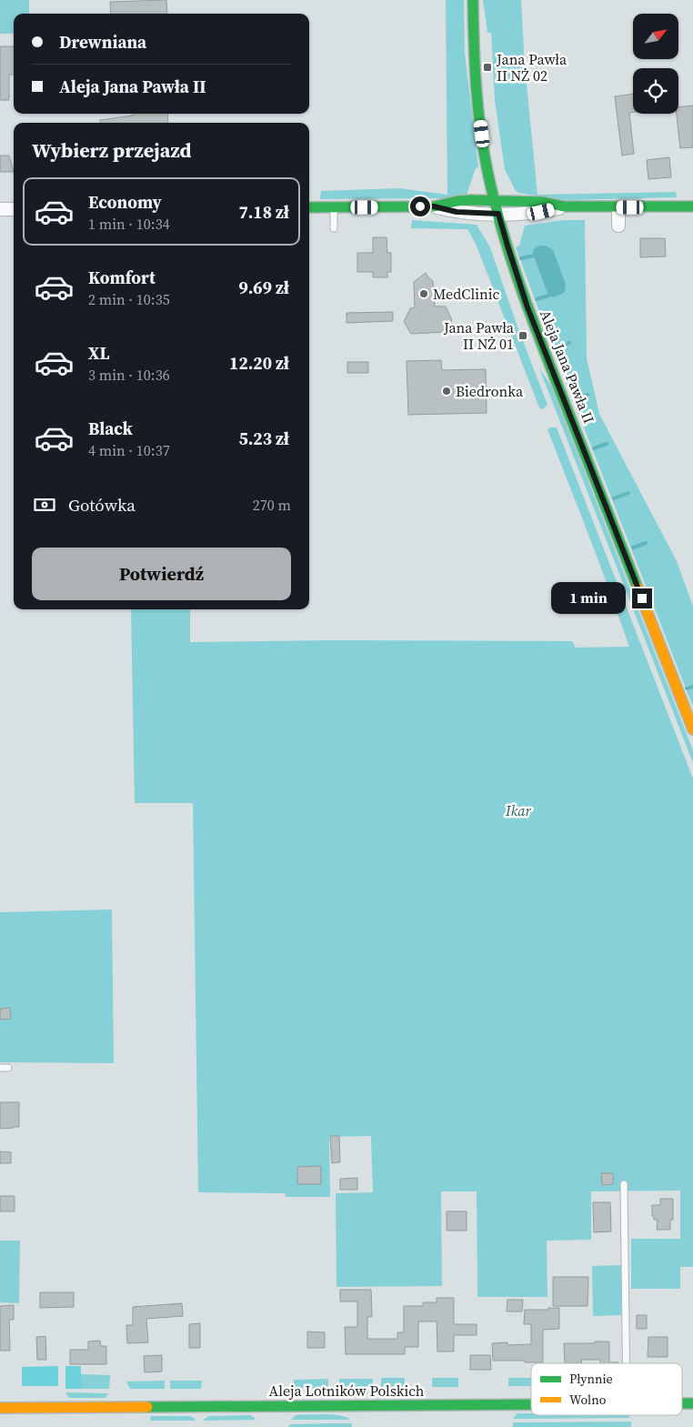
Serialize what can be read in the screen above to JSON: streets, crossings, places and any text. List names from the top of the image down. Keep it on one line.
{"streets":{"street":["Aleja Jana Pawła II","Aleja Lotników Polskich"]},"parks":["Ikar"],"places":{"transit":["Jana Pawła II NŻ 02","Jana Pawła II NŻ 01"],"other":["MedClinic","Biedronka"]},"legend":["Płynnie","Wolno"],"north":"top right","page":{"banner":["Drewniana","Aleja Jana Pawła II"],"heading":"Wybierz przejazd","list":[{"name":"Economy","note":"1 min · 10:34","value":"7.18 zł"},{"name":"Komfort","note":"2 min · 10:35","value":"9.69 zł"},{"name":"XL","note":"3 min · 10:36","value":"12.20 zł"},{"name":"Black","note":"4 min · 10:37","value":"5.23 zł"}],"pay":["Gotówka","270 m"],"buttons":"Potwierdź","bubble":"1 min"}}
